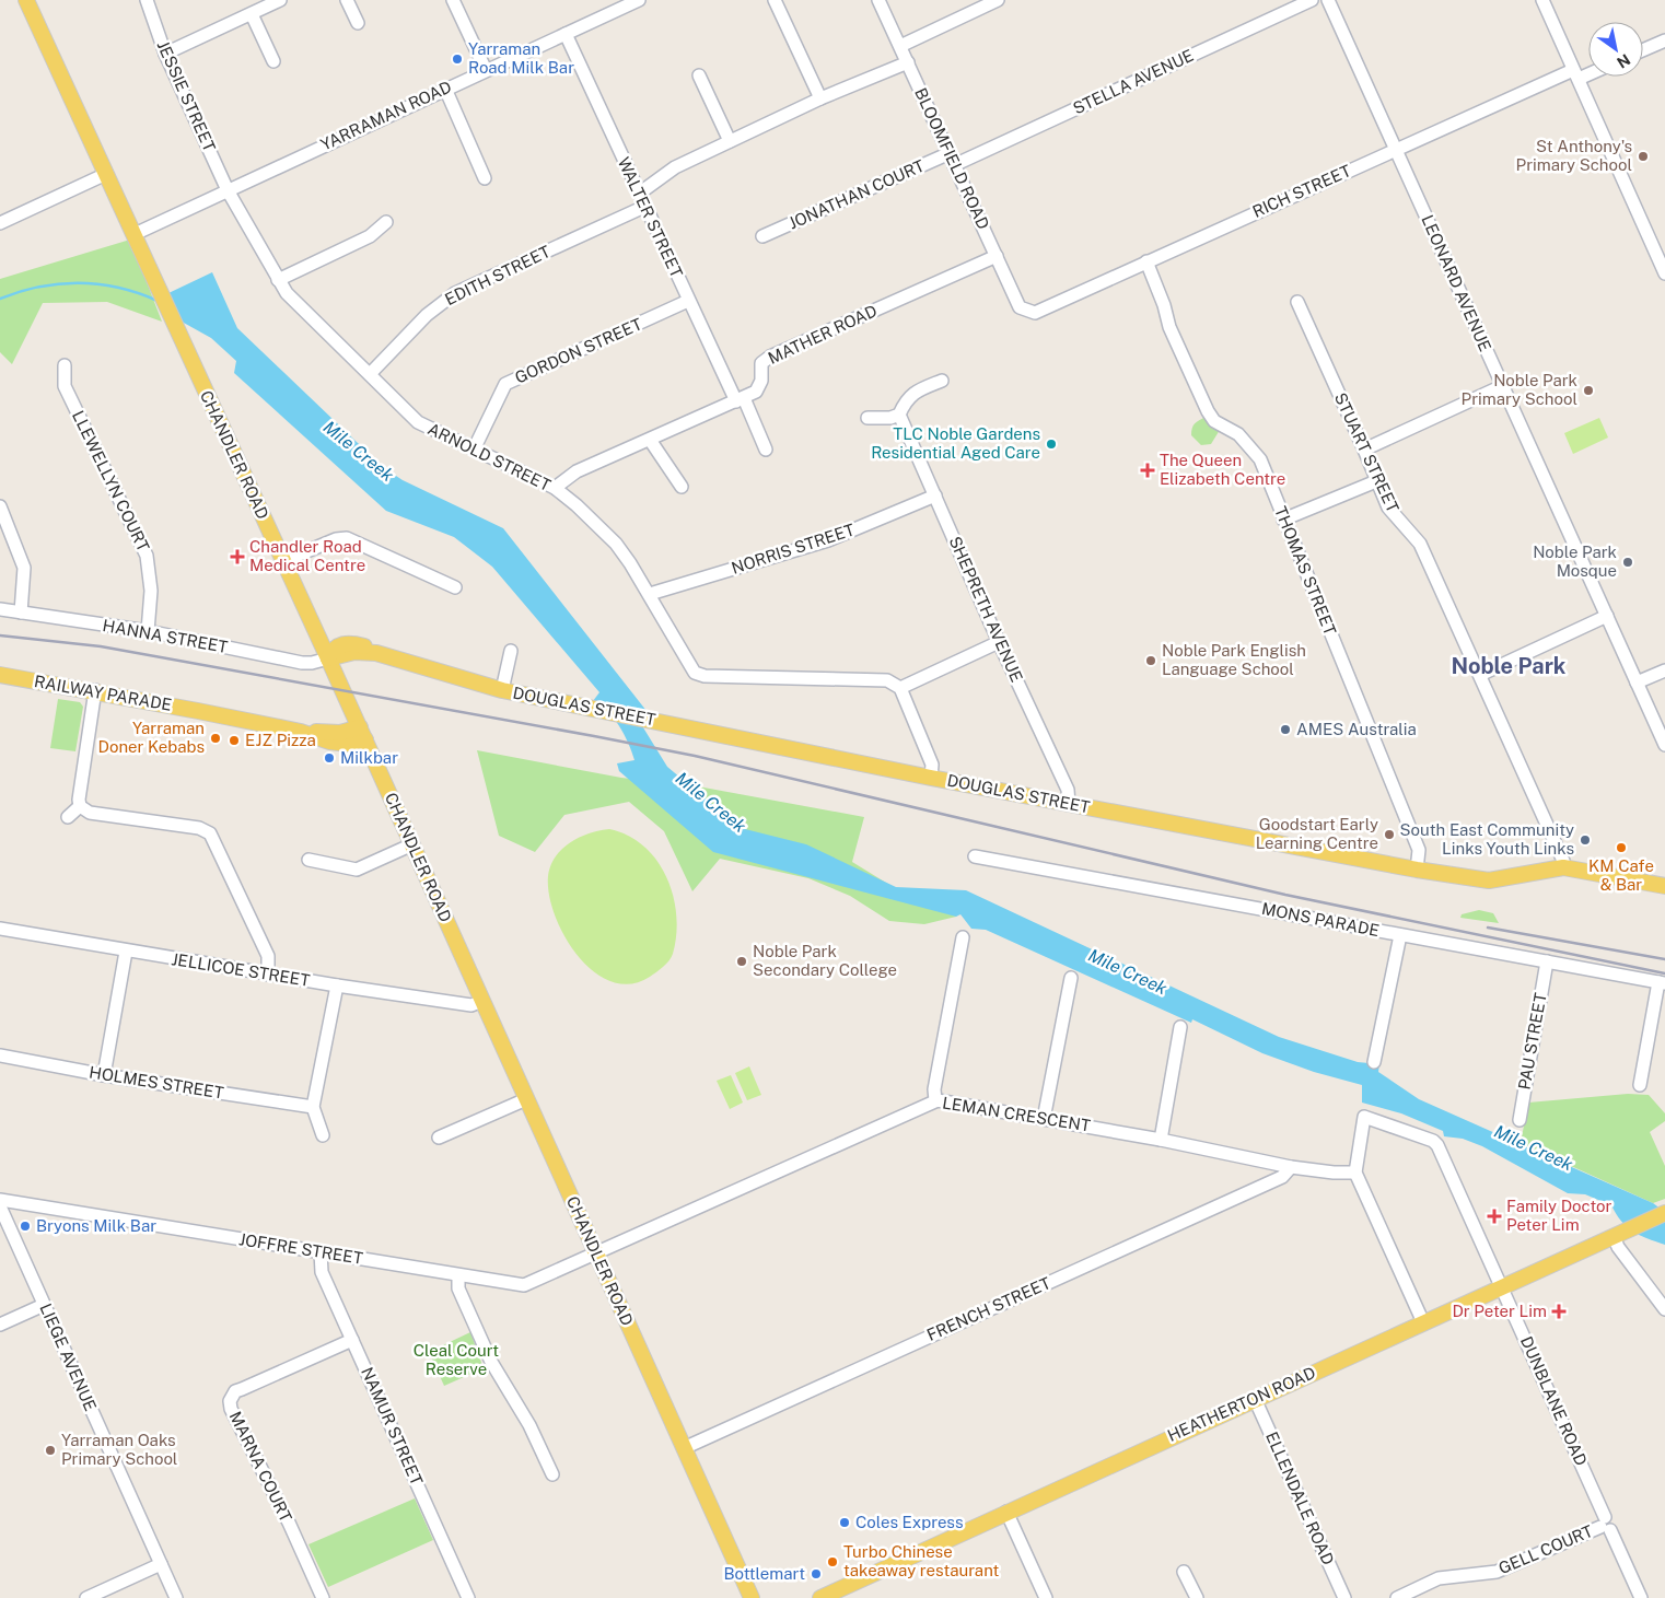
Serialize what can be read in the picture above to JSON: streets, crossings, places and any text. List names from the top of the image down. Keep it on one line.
{"streets":{"main road":["CHANDLER ROAD","RAILWAY PARADE","DOUGLAS STREET","HEATHERTON ROAD"],"street":["STELLA AVENUE","JESSIE STREET","YARRAMAN ROAD","BLOOMFIELD ROAD","RICH STREET","JONATHAN COURT","WALTER STREET","EDITH STREET","LEONARD AVENUE","MATHER ROAD","GORDON STREET","STUART STREET","ARNOLD STREET","LLEWELLYN COURT","NORRIS STREET","THOMAS STREET","SHEPRETH AVENUE","HANNA STREET","MONS PARADE","JELLICOE STREET","PAU STREET","HOLMES STREET","LEMAN CRESCENT","JOFFRE STREET","FRENCH STREET","LIEGE AVENUE","DUNBLANE ROAD","NAMUR STREET","MARNA COURT","ELLENDALE ROAD","GELL COURT"]},"crossings":[["STELLA AVENUE","BLOOMFIELD ROAD"],["STELLA AVENUE","JONATHAN COURT"],["JESSIE STREET","YARRAMAN ROAD"],["JESSIE STREET","ARNOLD STREET"],["YARRAMAN ROAD","WALTER STREET"],["YARRAMAN ROAD","CHANDLER ROAD"],["YARRAMAN ROAD","ARNOLD STREET"],["BLOOMFIELD ROAD","RICH STREET"],["BLOOMFIELD ROAD","JONATHAN COURT"],["BLOOMFIELD ROAD","MATHER ROAD"],["RICH STREET","LEONARD AVENUE"],["RICH STREET","THOMAS STREET"],["WALTER STREET","EDITH STREET"],["WALTER STREET","MATHER ROAD"],["WALTER STREET","GORDON STREET"],["EDITH STREET","ARNOLD STREET"],["MATHER ROAD","ARNOLD STREET"],["GORDON STREET","ARNOLD STREET"],["STUART STREET","DOUGLAS STREET"],["CHANDLER ROAD","HANNA STREET"],["CHANDLER ROAD","RAILWAY PARADE"],["CHANDLER ROAD","DOUGLAS STREET"],["CHANDLER ROAD","JELLICOE STREET"],["CHANDLER ROAD","LEMAN CRESCENT"],["CHANDLER ROAD","JOFFRE STREET"],["CHANDLER ROAD","FRENCH STREET"],["ARNOLD STREET","NORRIS STREET"],["LLEWELLYN COURT","HANNA STREET"],["NORRIS STREET","SHEPRETH AVENUE"],["THOMAS STREET","DOUGLAS STREET"],["SHEPRETH AVENUE","DOUGLAS STREET"],["HANNA STREET","DOUGLAS STREET"],["MONS PARADE","PAU STREET"],["LEMAN CRESCENT","JOFFRE STREET"],["LEMAN CRESCENT","FRENCH STREET"],["LEMAN CRESCENT","DUNBLANE ROAD"],["JOFFRE STREET","NAMUR STREET"],["DUNBLANE ROAD","HEATHERTON ROAD"],["DUNBLANE ROAD","GELL COURT"],["HEATHERTON ROAD","ELLENDALE ROAD"],["NAMUR STREET","MARNA COURT"]],"districts":["Noble Park"],"water":["Mile Creek"],"parks":["Cleal Court Reserve"],"places":{"other":["Yarraman Road Milk Bar","St Anthony's Primary School","Noble Park Primary School","TLC Noble Gardens Residential Aged Care","Noble Park Mosque","Noble Park English Language School","AMES Australia","Yarraman Doner Kebabs","EJZ Pizza","Milkbar","Goodstart Early Learning Centre","South East Community Links Youth Links","KM Cafe & Bar","Noble Park Secondary College","Bryons Milk Bar","Yarraman Oaks Primary School","Coles Express","Turbo Chinese takeaway restaurant","Bottlemart"],"health":["The Queen Elizabeth Centre","Chandler Road Medical Centre","Family Doctor Peter Lim","Dr Peter Lim"]},"north":"bottom right"}
